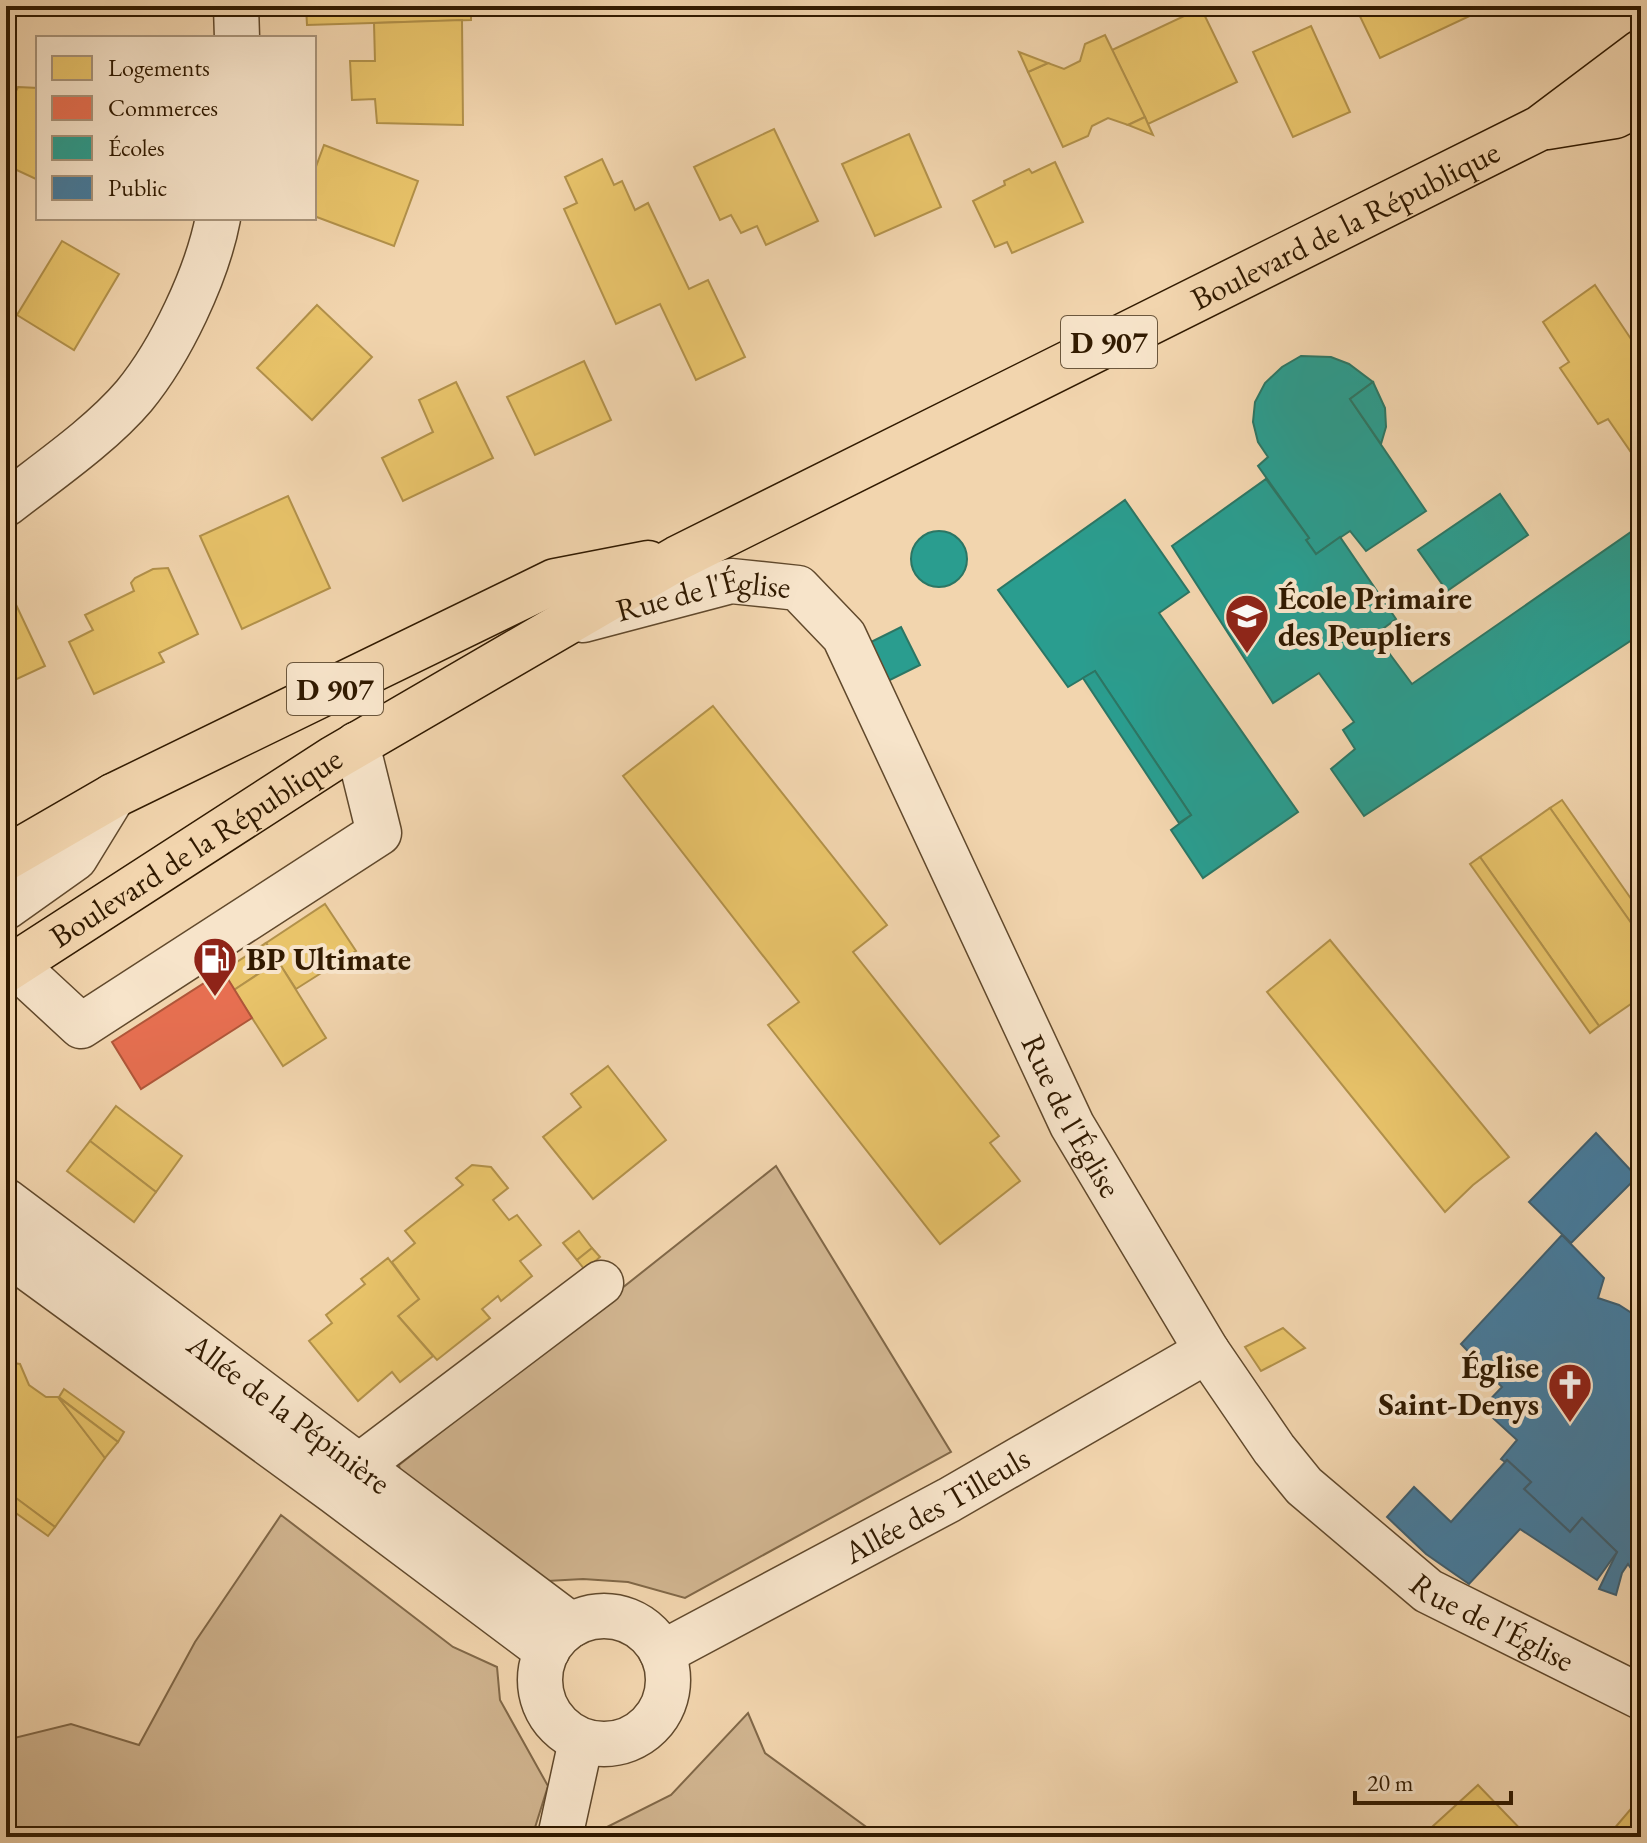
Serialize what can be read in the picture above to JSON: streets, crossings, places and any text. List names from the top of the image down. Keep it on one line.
{"streets":{"main road":["Boulevard de la République","D 907"],"street":["Rue de l'Église","Allée de la Pépinière","Allée des Tilleuls"]},"crossings":[["Boulevard de la République","Rue de l'Église"],["Rue de l'Église","Allée des Tilleuls"],["Allée de la Pépinière","Allée des Tilleuls"]],"places":{"school or university":["École Primaire des Peupliers"],"fuel station":["BP Ultimate"],"church":["Église Saint-Denys"]},"legend":["Logements","Commerces","Écoles","Public"],"scale_bar":"20 m"}
